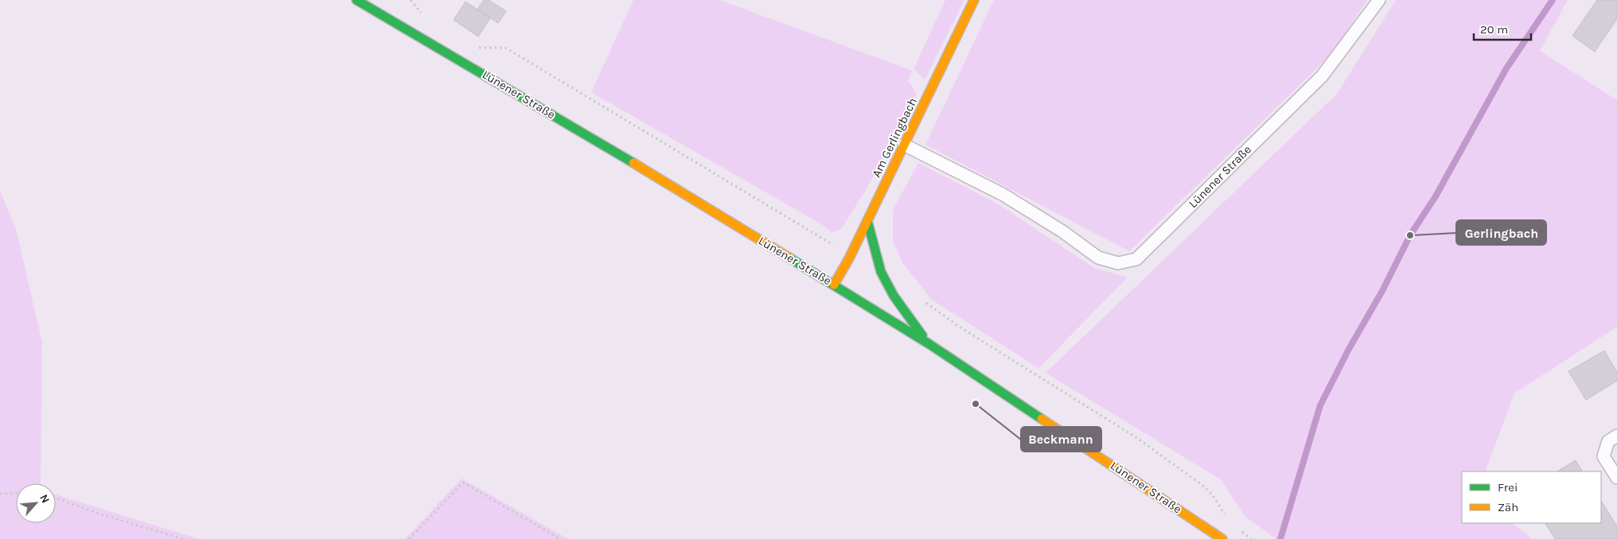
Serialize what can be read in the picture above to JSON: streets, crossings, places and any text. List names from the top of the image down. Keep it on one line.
{"streets":{"main road":["Lünener Straße","Am Gerlingbach"]},"crossings":[["Lünener Straße","Am Gerlingbach"]],"places":["Gerlingbach","Beckmann"],"legend":["Frei","Zäh"],"scale_bar":"20 m","north":"top right"}
